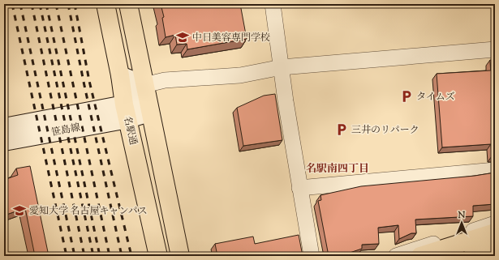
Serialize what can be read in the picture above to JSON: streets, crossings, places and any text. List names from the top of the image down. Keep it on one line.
{"streets":{"main road":["名駅通"],"street":["笹島線"]},"crossings":[["笹島線","名駅通"]],"districts":["名駅南四丁目"],"places":{"school or university":["中日美容専門学校","愛知大学 名古屋キャンパス"],"parking":["タイムズ","三井のリパーク"]},"north":"top"}
